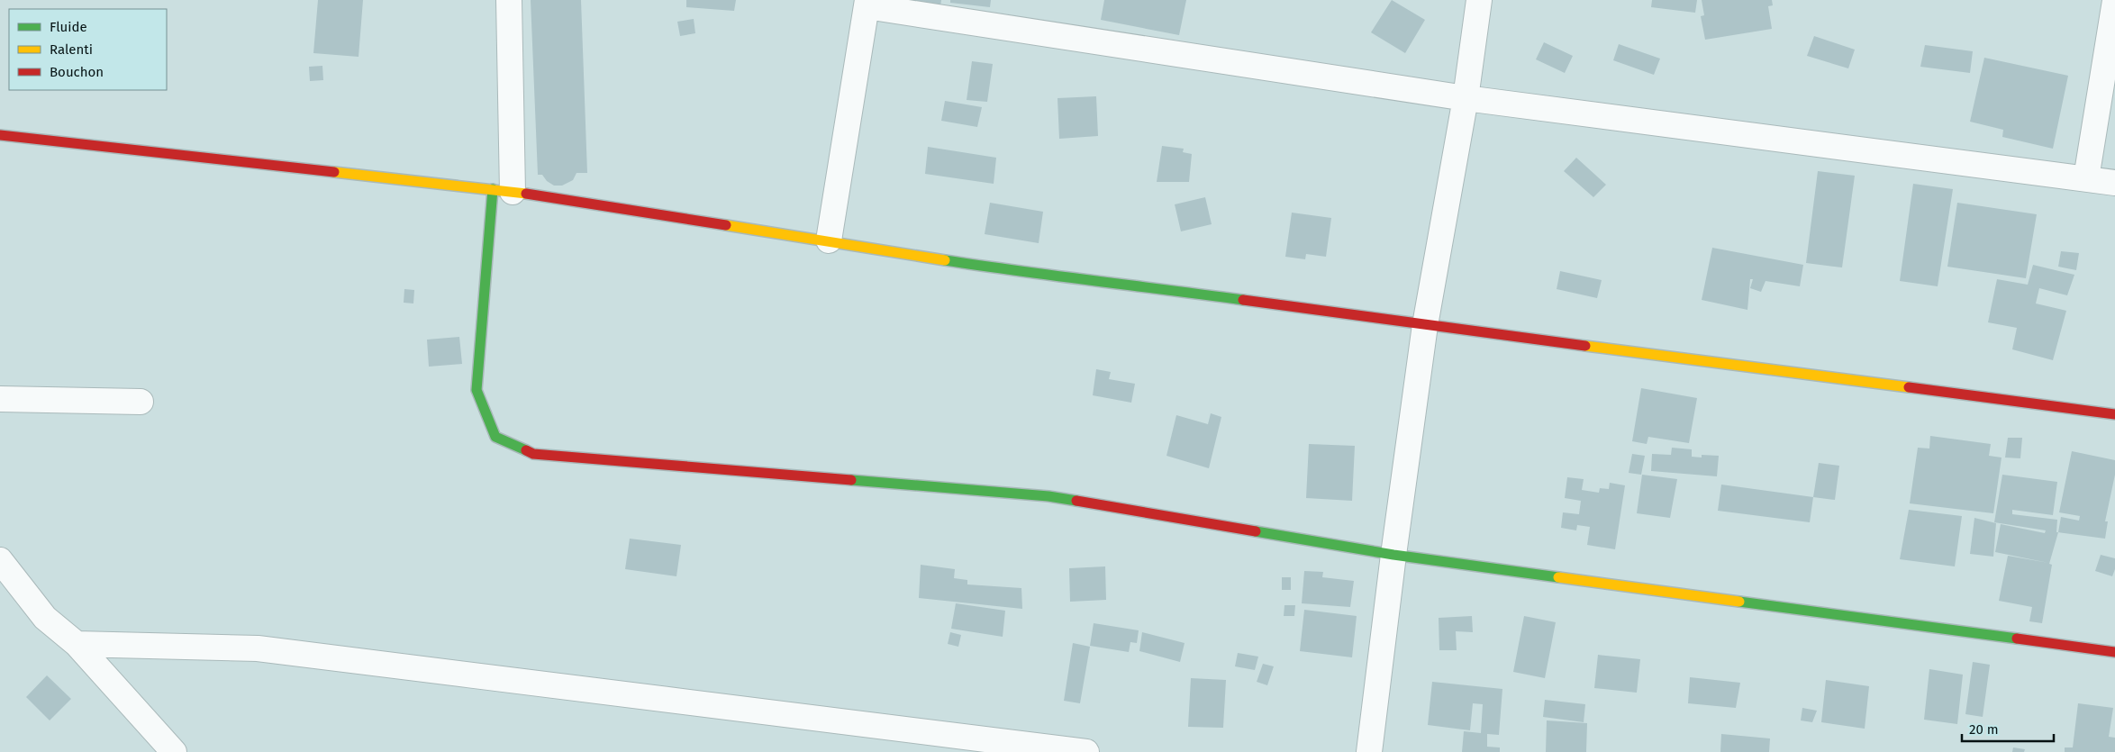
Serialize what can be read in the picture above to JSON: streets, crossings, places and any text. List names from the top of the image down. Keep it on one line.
{"legend":["Fluide","Ralenti","Bouchon"],"scale_bar":"20 m"}
